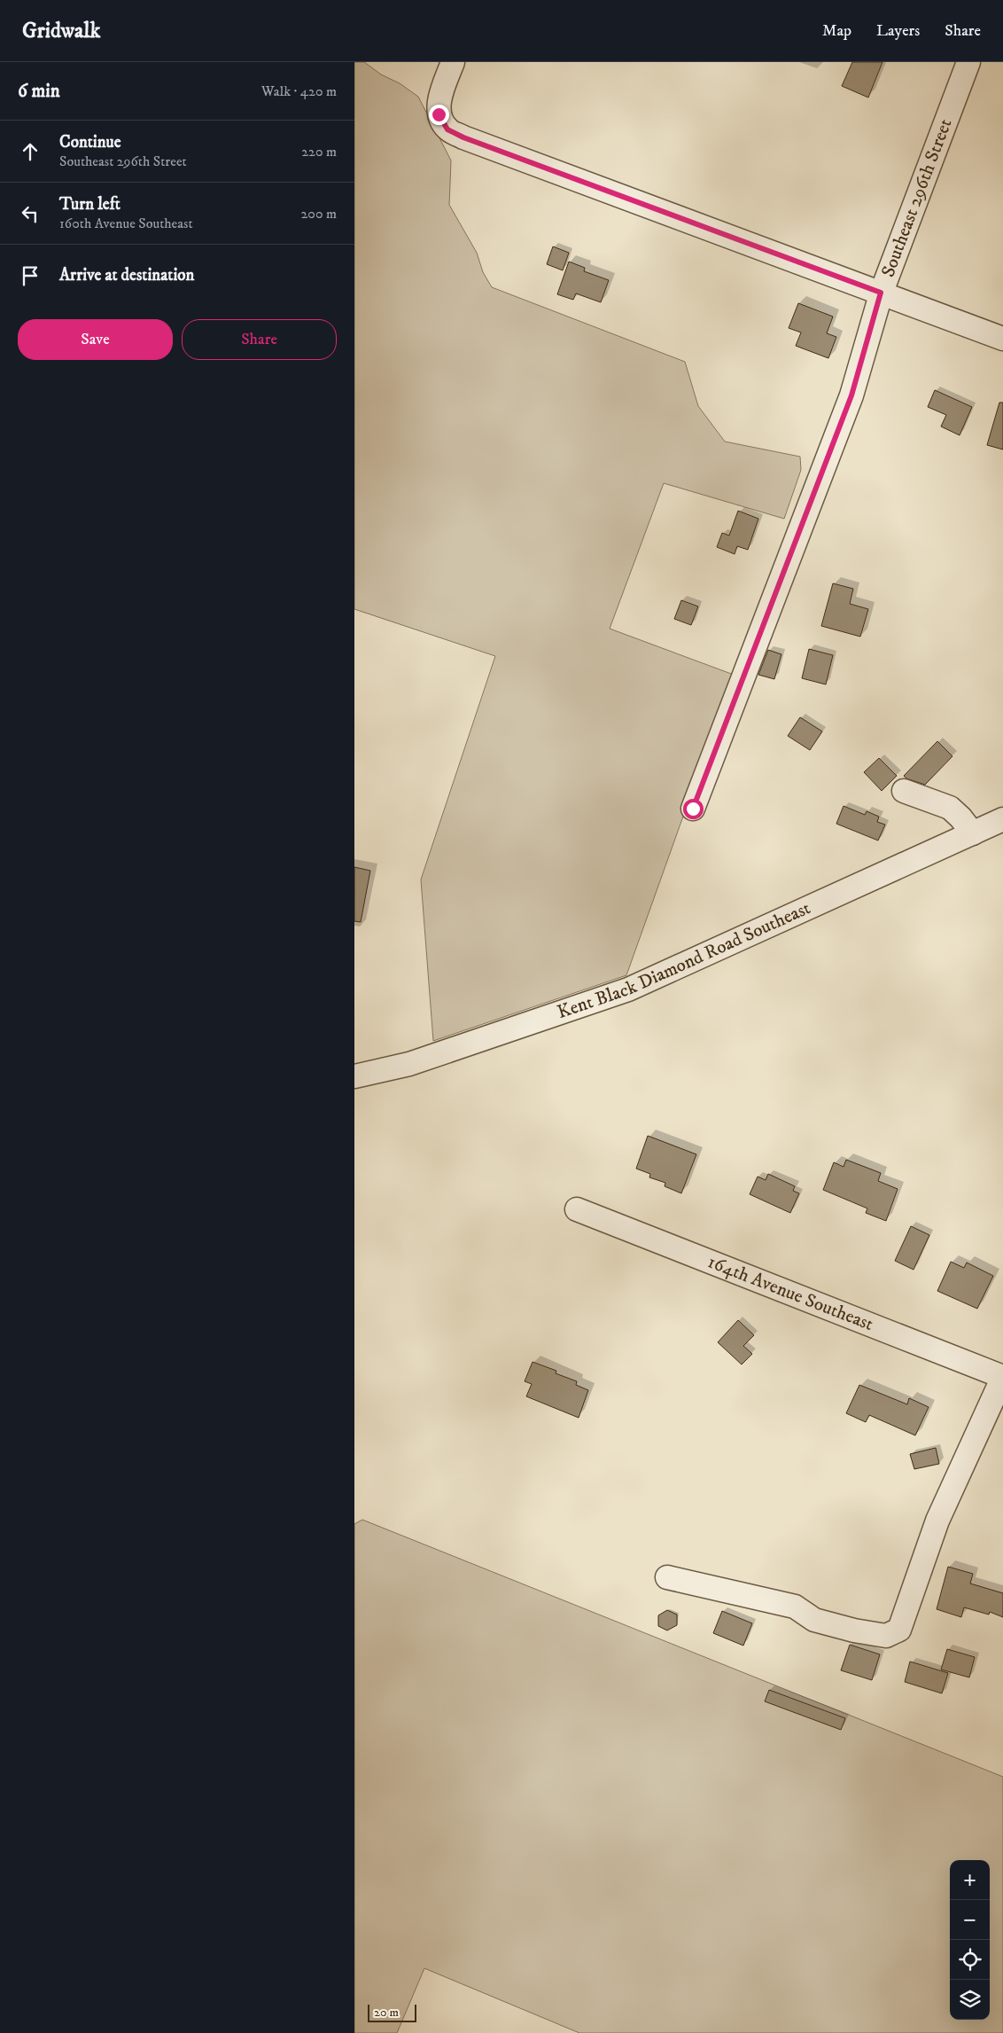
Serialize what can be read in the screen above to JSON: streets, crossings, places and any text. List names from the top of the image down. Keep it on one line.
{"streets":{"street":["Southeast 296th Street","Kent Black Diamond Road Southeast","164th Avenue Southeast"]},"scale_bar":"20 m","page":{"header":"Gridwalk","nav":["Map","Layers","Share"],"heading":["6 min","Walk · 420 m"],"list":[["Continue","Southeast 296th Street","220 m"],["Turn left","160th Avenue Southeast","200 m"],"Arrive at destination"],"buttons":["Save","Share"],"map_buttons":["+","−"],"scale":"20 m"}}
